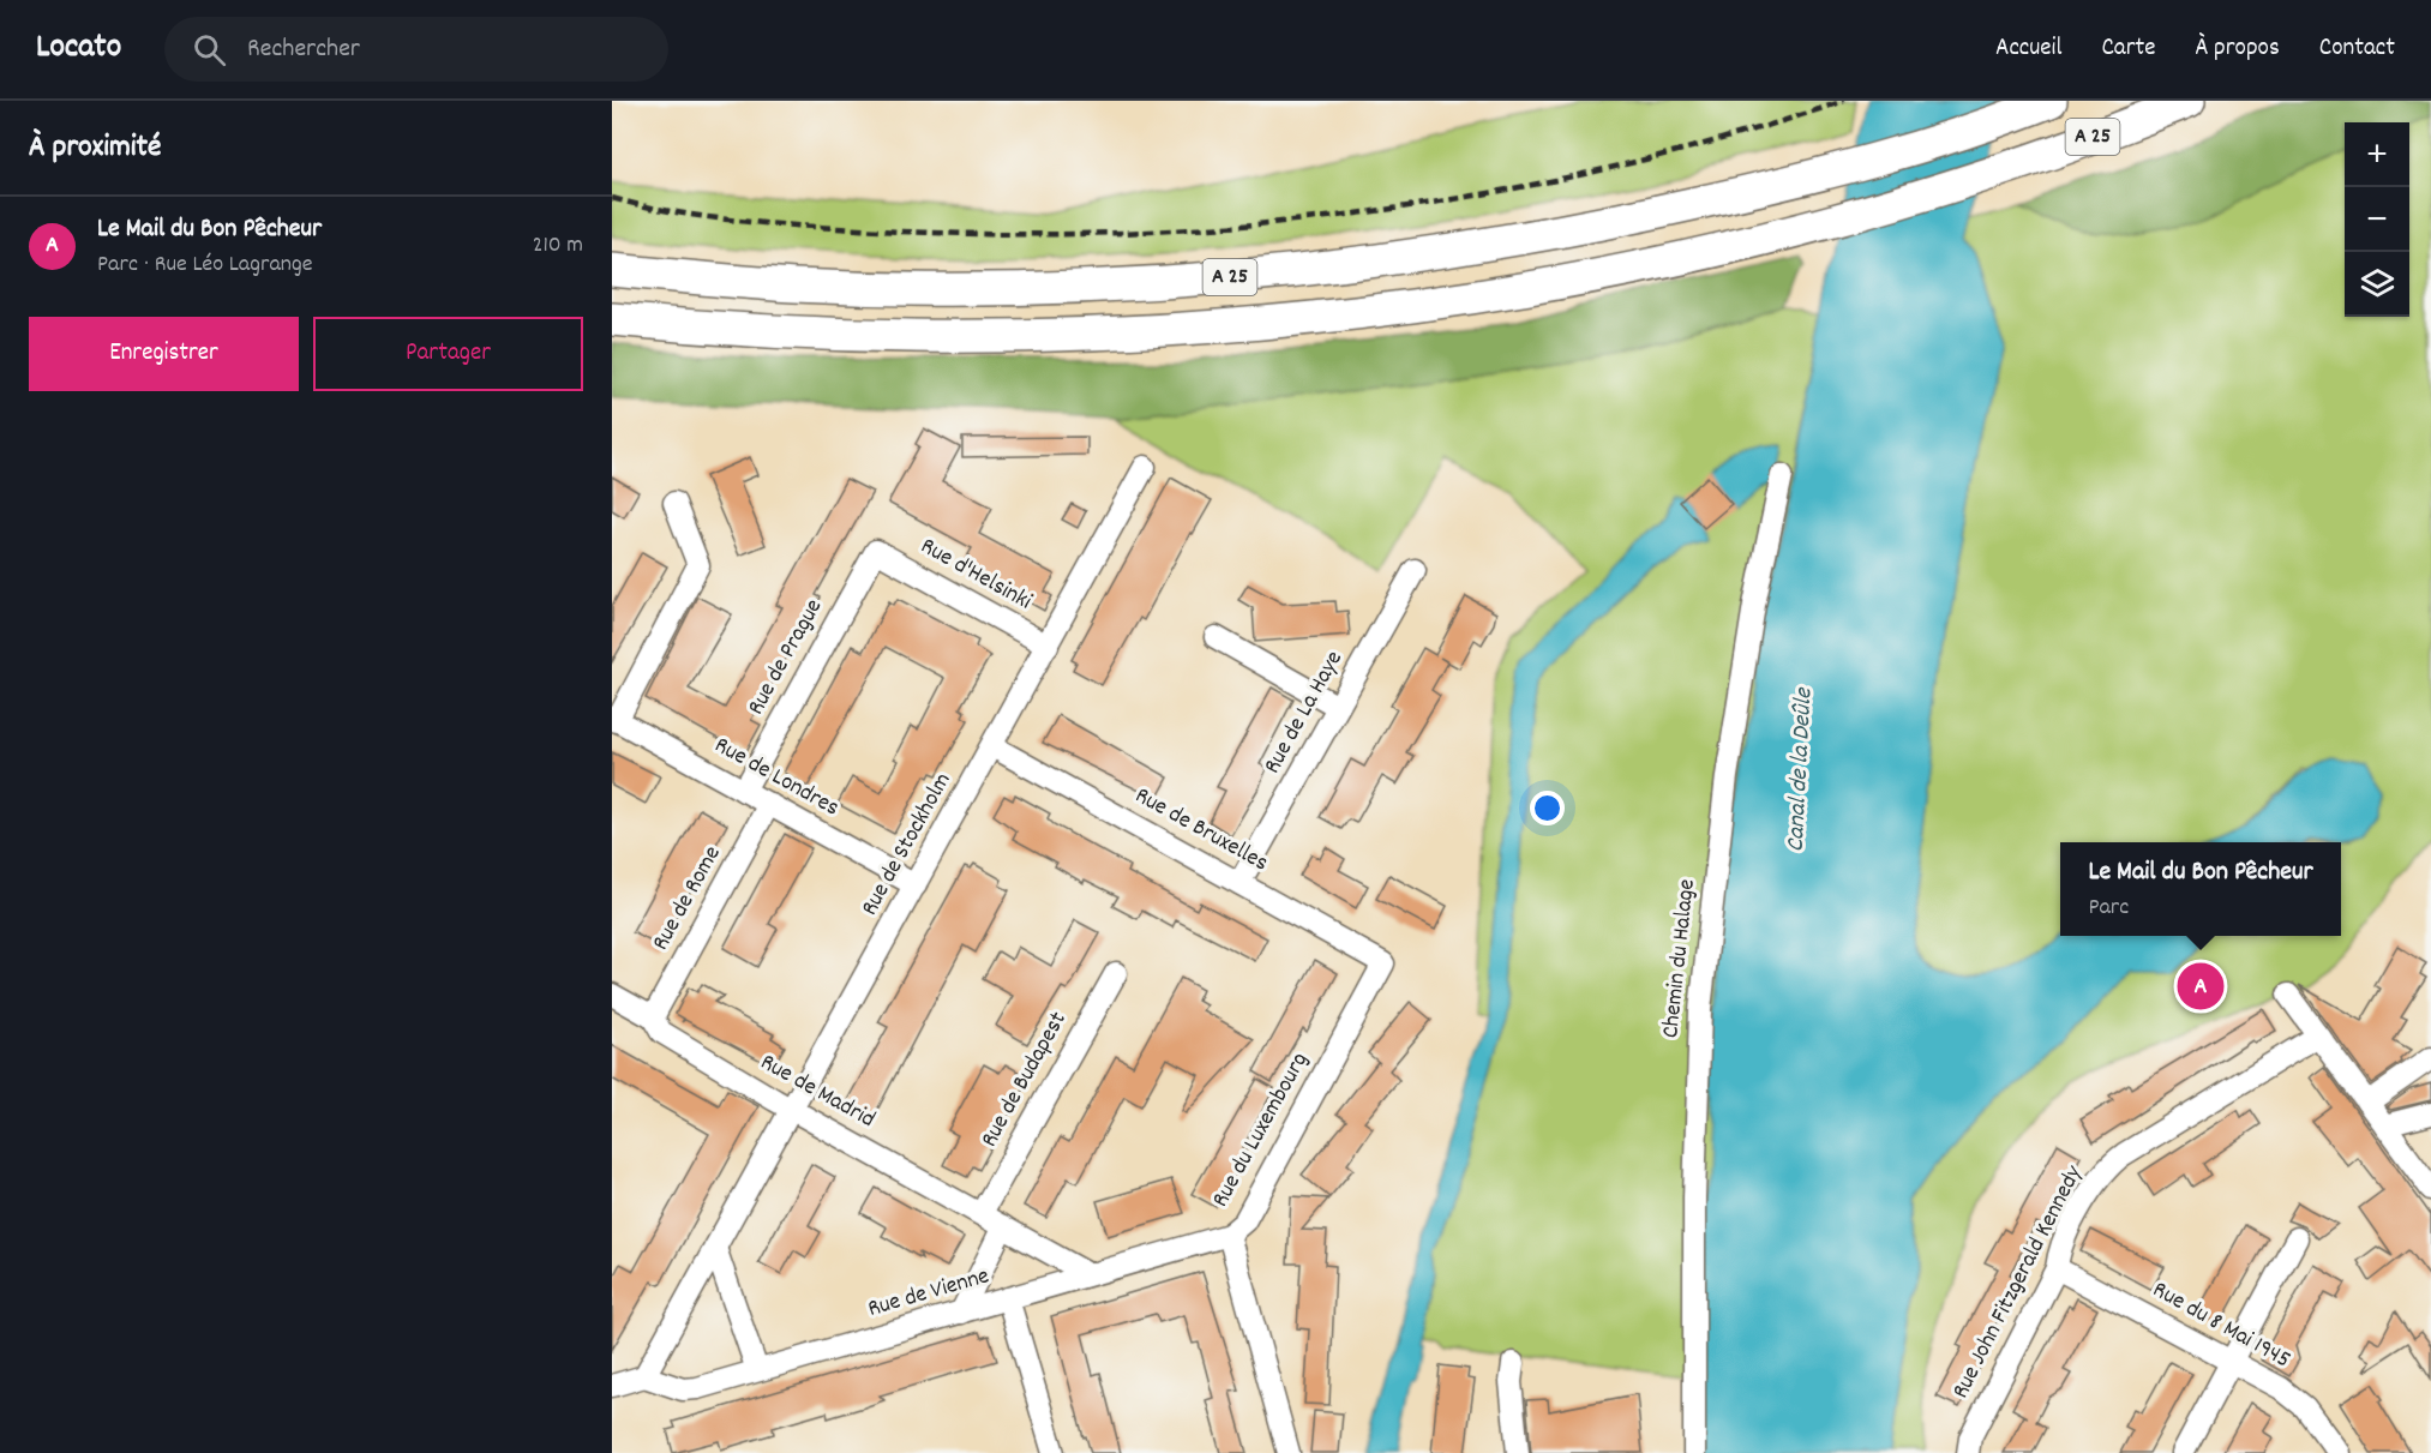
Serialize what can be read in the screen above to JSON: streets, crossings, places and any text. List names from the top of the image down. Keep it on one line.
{"streets":{"highway":["A 25"],"street":["Rue d'Helsinki","Rue de Prague","Rue de La Haye","Rue de Londres","Rue de Bruxelles","Rue de Stockholm","Rue de Rome","Chemin du Halage","Rue de Budapest","Rue de Madrid","Rue du Luxembourg","Rue John Fitzgerald Kennedy","Rue de Vienne","Rue du 8 Mai 1945"]},"crossings":[["Rue d'Helsinki","Rue de Prague"],["Rue d'Helsinki","Rue de Stockholm"],["Rue de Prague","Rue de Londres"],["Rue de La Haye","Rue de Bruxelles"],["Rue de Londres","Rue de Stockholm"],["Rue de Londres","Rue de Rome"],["Rue de Bruxelles","Rue de Stockholm"],["Rue de Bruxelles","Rue du Luxembourg"],["Rue de Stockholm","Rue de Madrid"],["Rue de Stockholm","Rue de Vienne"],["Rue de Rome","Rue de Madrid"],["Rue de Budapest","Rue de Madrid"],["Rue de Madrid","Rue de Vienne"],["Rue du Luxembourg","Rue de Vienne"],["Rue John Fitzgerald Kennedy","Rue du 8 Mai 1945"]],"water":["Canal de la Deûle"],"page":{"header":"Locato","search":"Rechercher","nav":["Accueil","Carte","À propos","Contact"],"heading":"À proximité","map_buttons":["+","−"],"list":[{"mark":"A","name":"Le Mail du Bon Pêcheur","note":"Parc · Rue Léo Lagrange","value":"210 m"}],"buttons":["Enregistrer","Partager"],"popup":["Le Mail du Bon Pêcheur","Parc"],"pins":"A"}}
